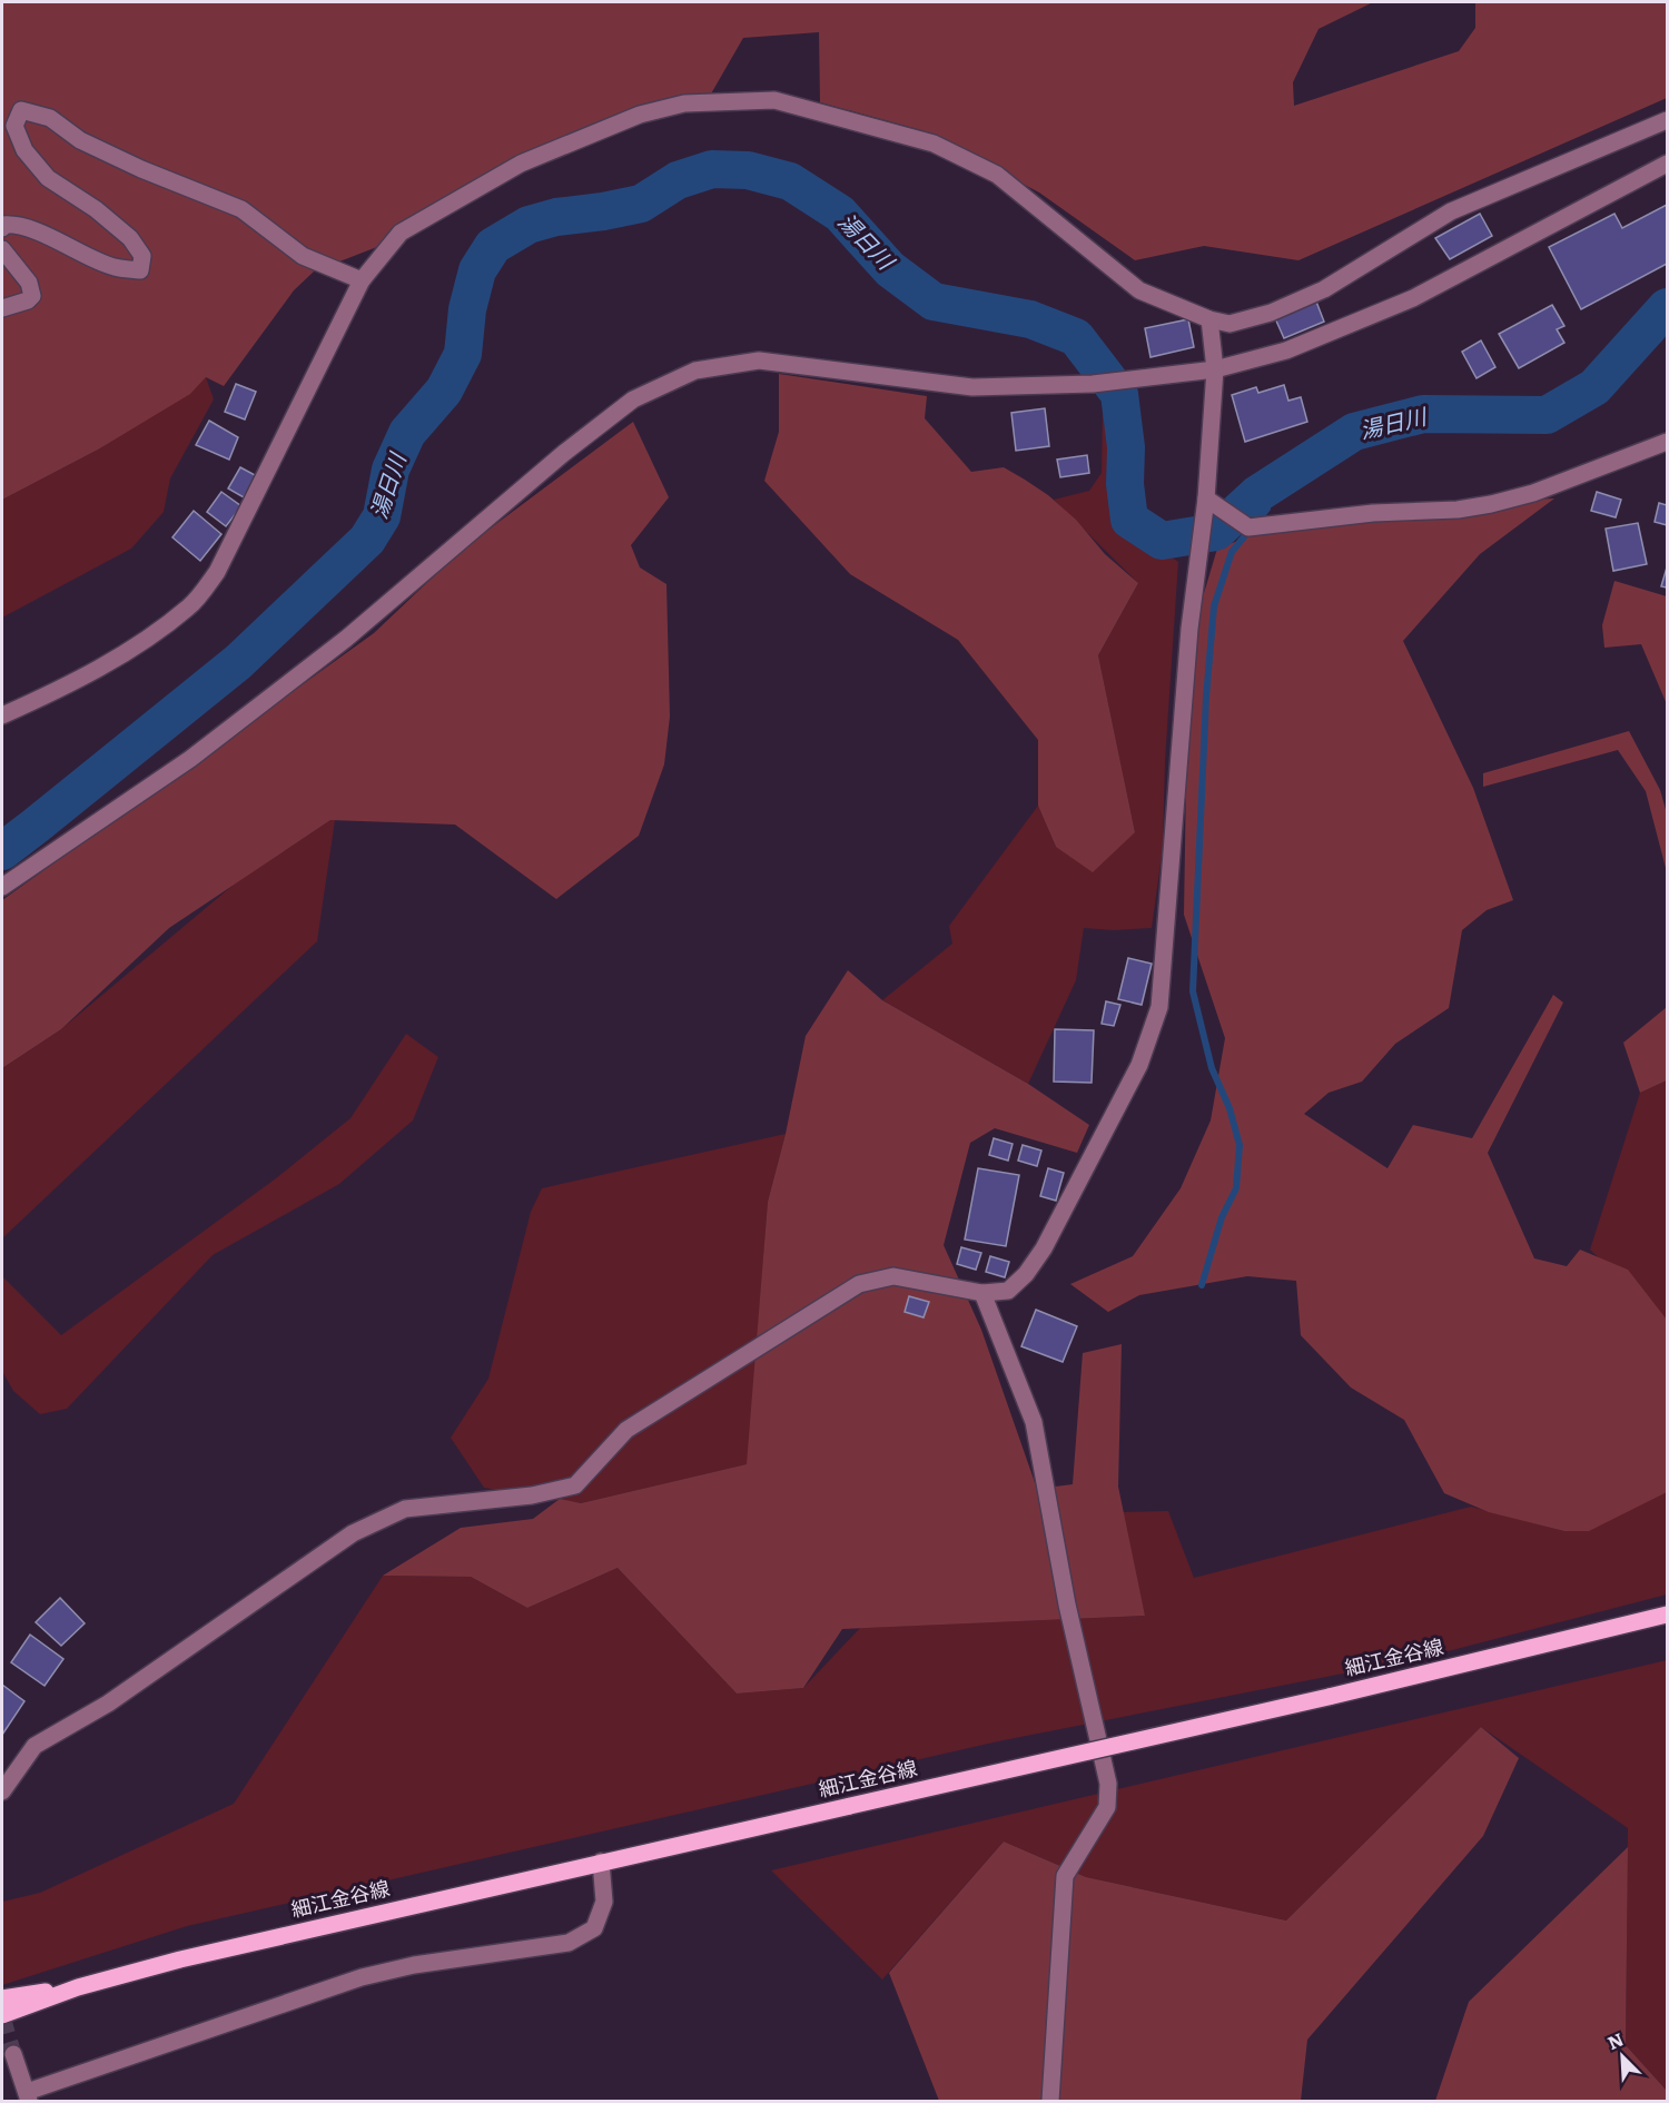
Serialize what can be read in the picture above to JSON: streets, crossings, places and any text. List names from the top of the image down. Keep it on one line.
{"streets":{"main road":["細江金谷線"]},"water":["湯日川"],"north":"top left"}
